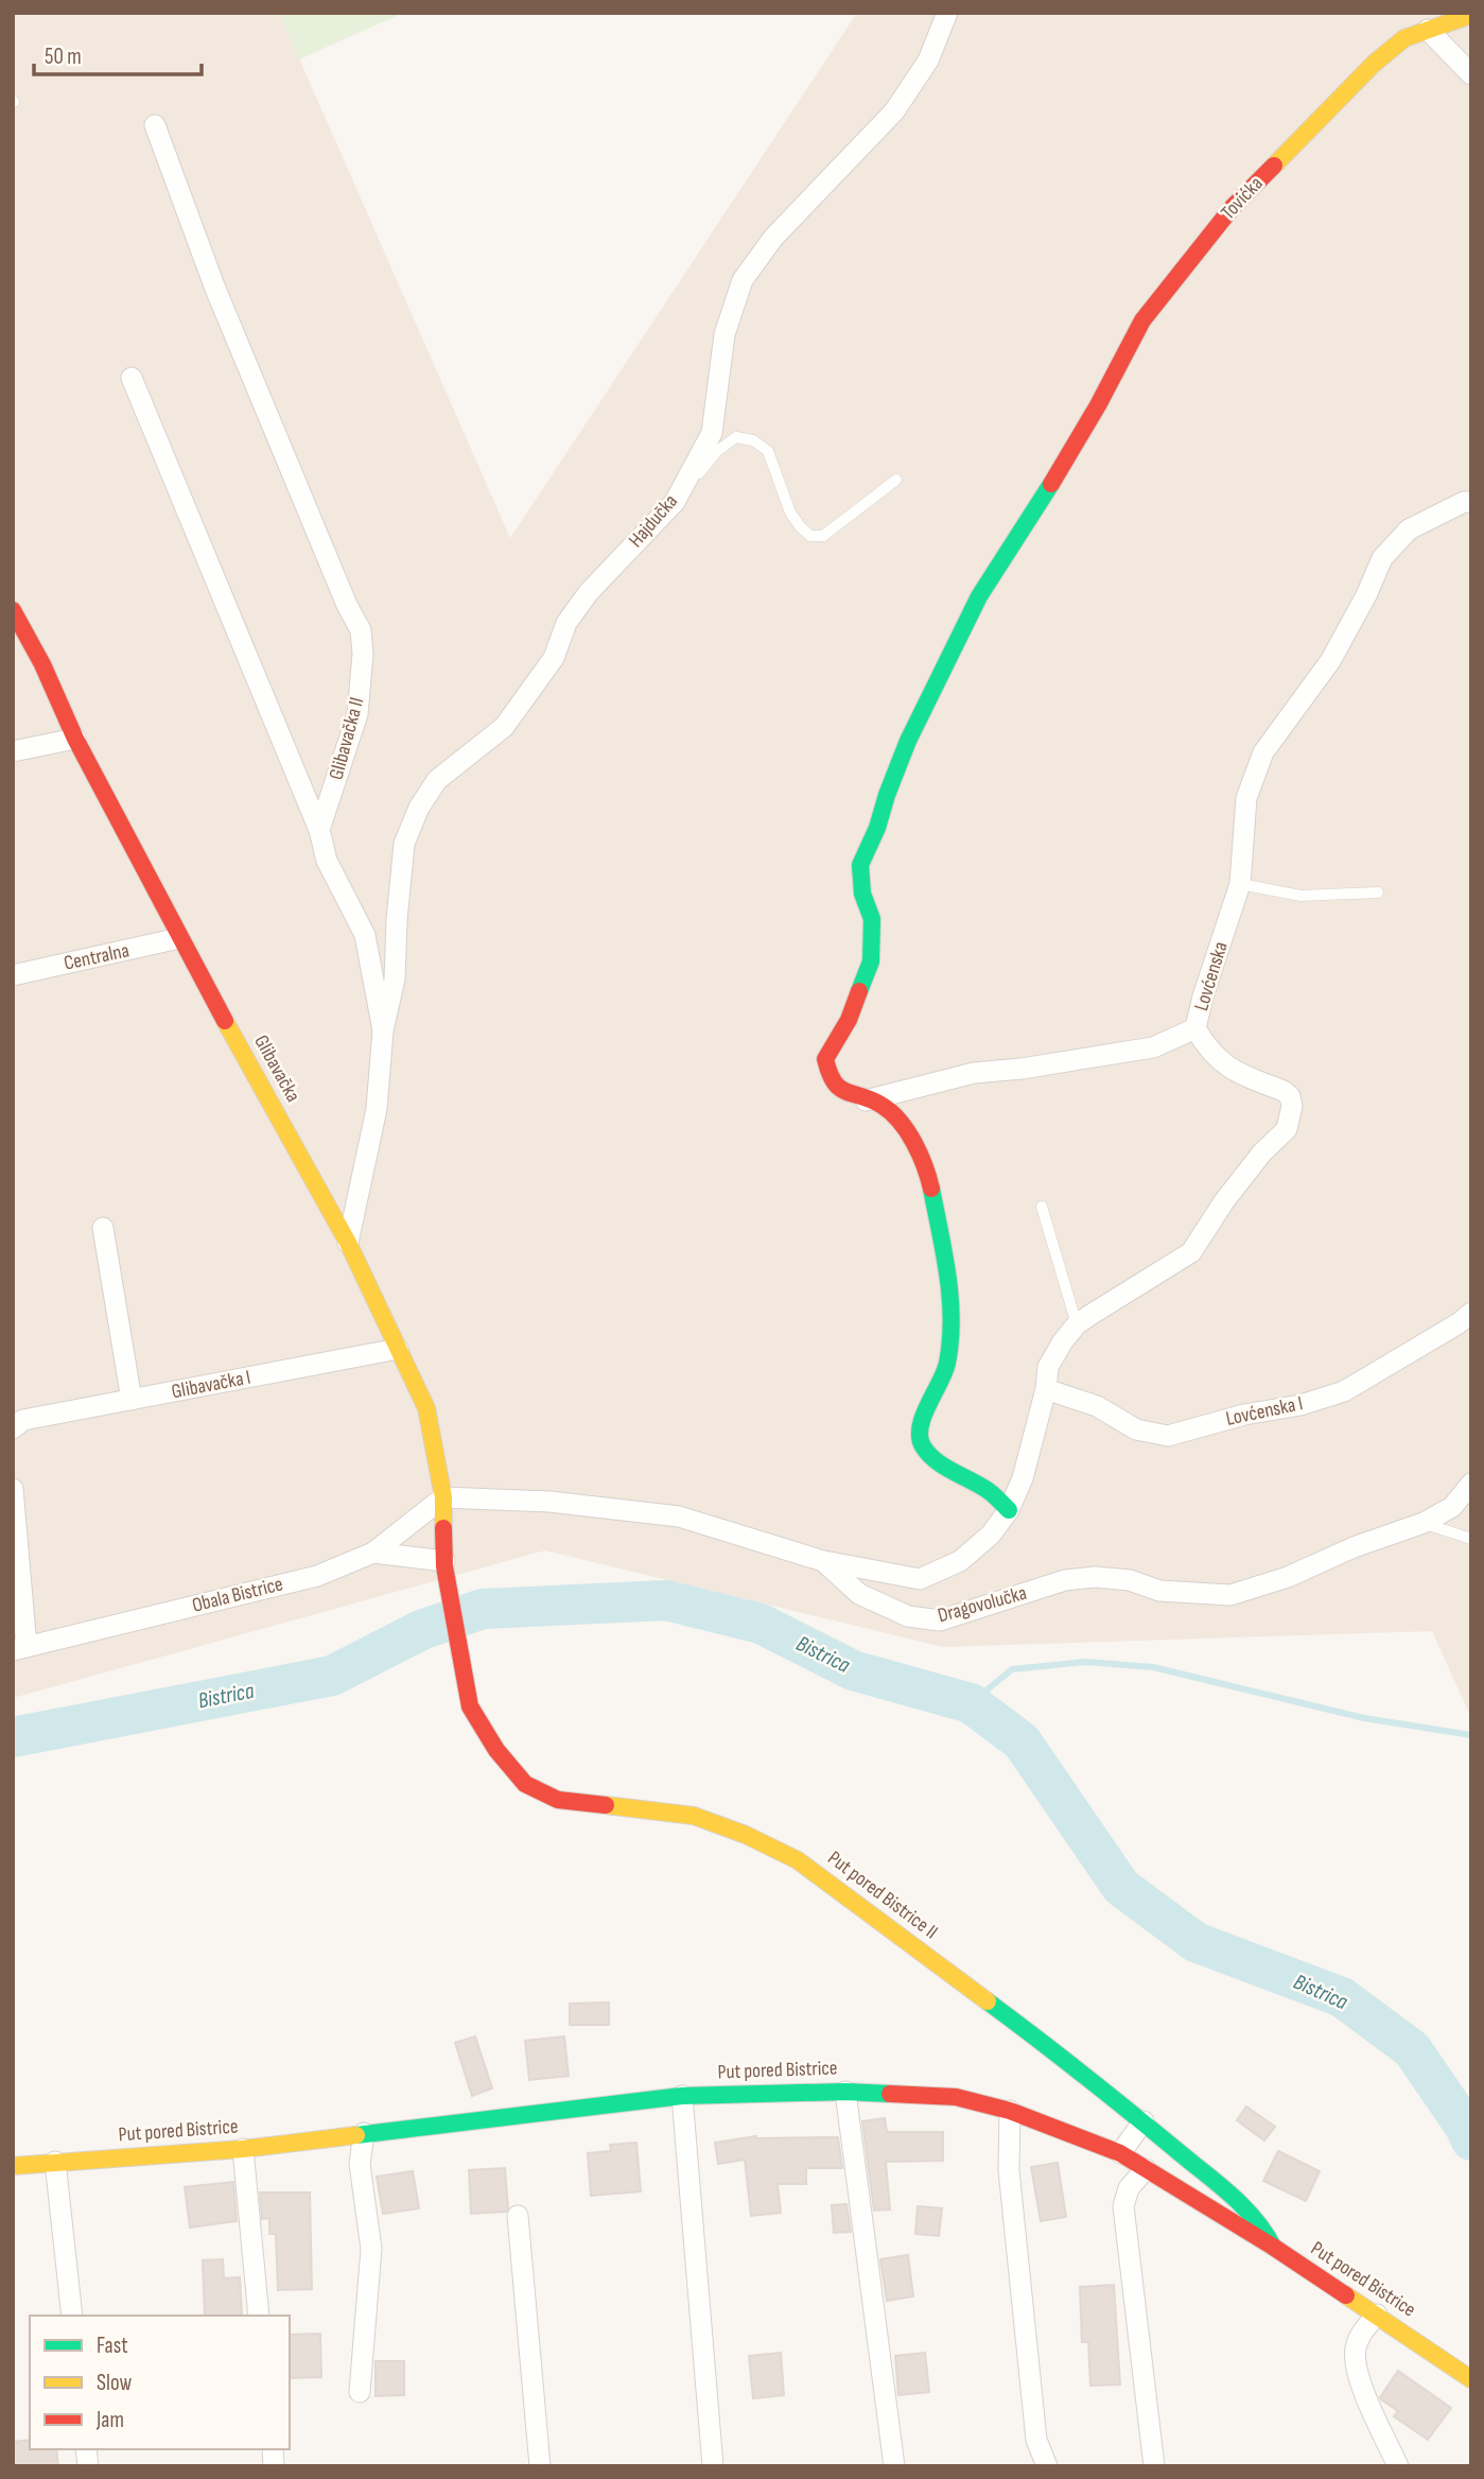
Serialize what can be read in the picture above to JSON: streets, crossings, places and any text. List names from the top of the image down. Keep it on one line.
{"streets":{"street":["Tovićka","Hajdučka","Glibavačka II","Centralna","Lovćenska","Glibavačka","Glibavačka I","Lovćenska I","Obala Bistrice","Dragovolučka","Put pored Bistrice II","Put pored Bistrice"]},"crossings":[["Tovićka","Lovćenska"],["Centralna","Glibavačka"],["Lovćenska","Lovćenska I"],["Lovćenska","Dragovolučka"],["Glibavačka","Glibavačka I"],["Glibavačka","Obala Bistrice"],["Glibavačka","Dragovolučka"],["Glibavačka","Put pored Bistrice II"],["Obala Bistrice","Dragovolučka"],["Put pored Bistrice II","Put pored Bistrice"]],"water":["Bistrica"],"legend":["Fast","Slow","Jam"],"scale_bar":"50 m"}
